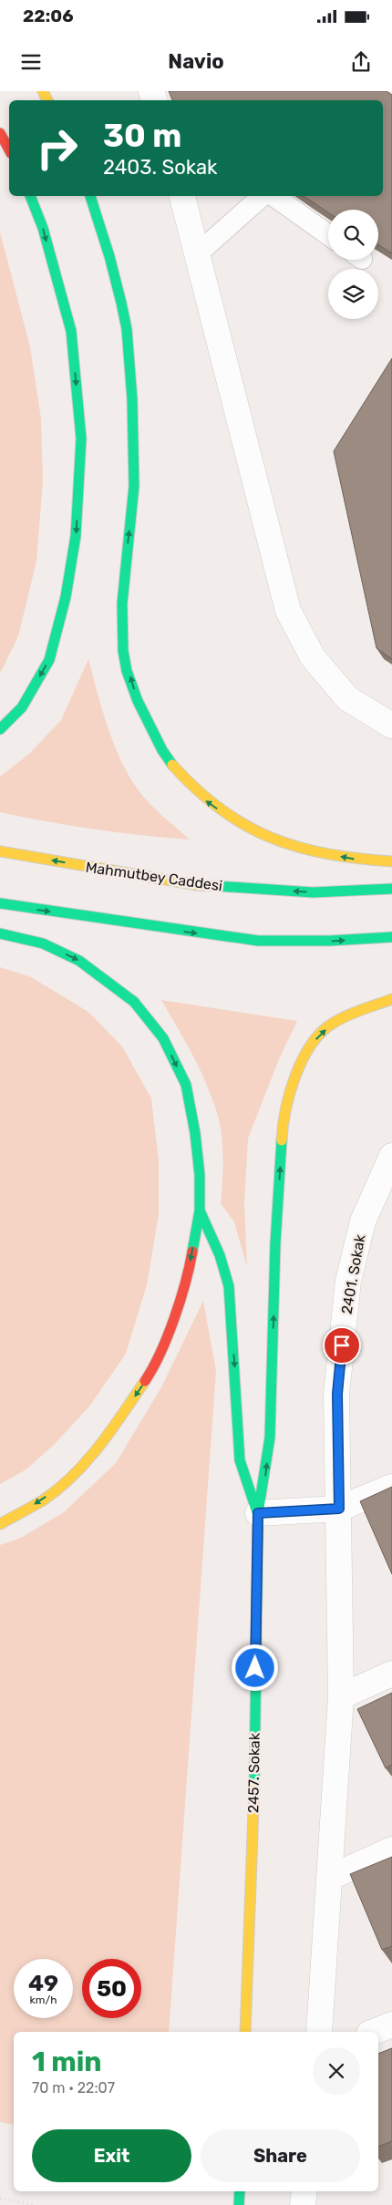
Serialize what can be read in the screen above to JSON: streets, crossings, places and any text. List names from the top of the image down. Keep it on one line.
{"streets":{"main road":["Mahmutbey Caddesi","2457. Sokak"],"street":["2401. Sokak"]},"page":{"status":"22:06","header":"Navio","turn":["30 m","2403. Sokak"],"speed":"49 km/h","limit":"50","heading":["1 min","70 m · 22:07"],"buttons":["Exit","Share"]}}
